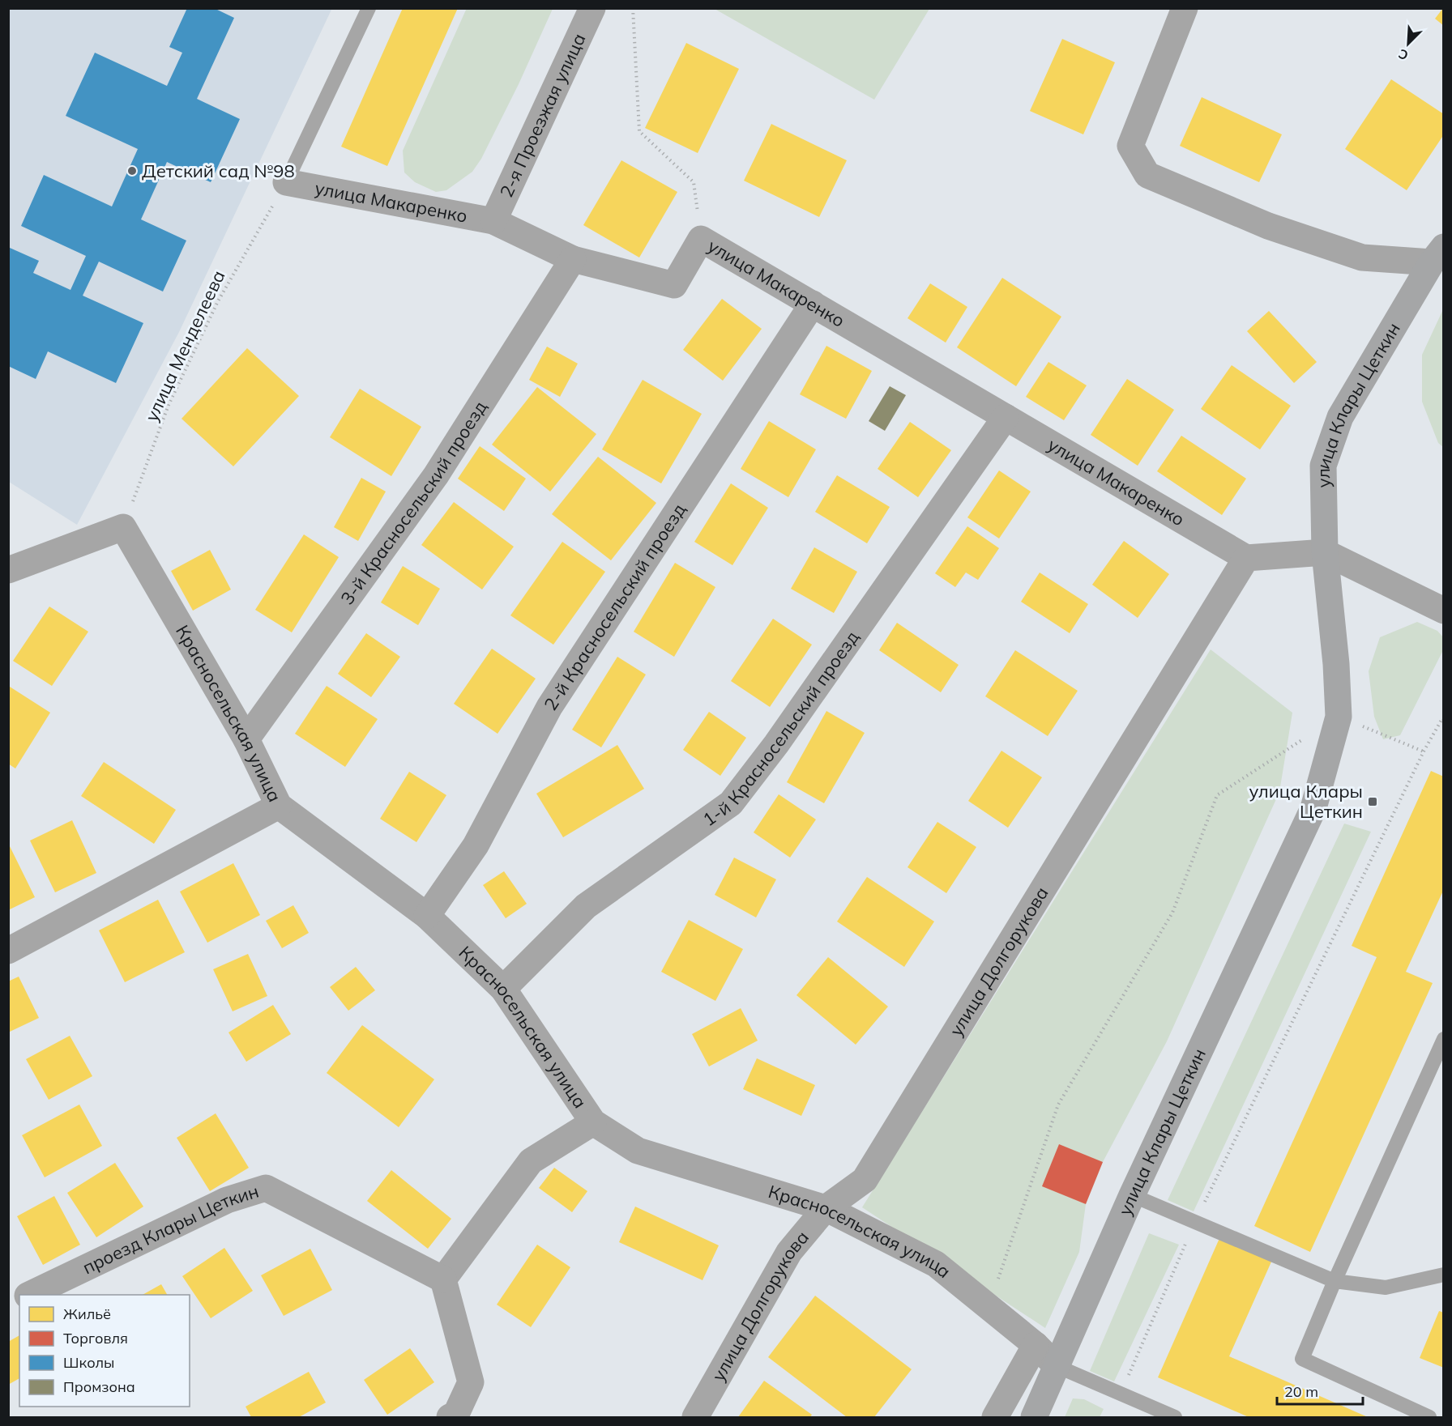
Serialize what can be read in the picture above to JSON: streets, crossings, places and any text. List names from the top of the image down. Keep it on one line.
{"streets":{"main road":["улица Клары Цеткин"],"street":["2-я Проезжая улица","улица Макаренко","3-й Красносельский проезд","2-й Красносельский проезд","Красносельская улица","1-й Красносельский проезд","улица Долгорукова","проезд Клары Цеткин"],"path":["улица Менделеева"]},"crossings":[["2-я Проезжая улица","улица Макаренко"],["улица Макаренко","улица Менделеева"],["улица Макаренко","3-й Красносельский проезд"],["улица Макаренко","2-й Красносельский проезд"],["улица Макаренко","1-й Красносельский проезд"],["улица Макаренко","улица Долгорукова"],["улица Менделеева","Красносельская улица"],["улица Клары Цеткин","Красносельская улица"],["3-й Красносельский проезд","Красносельская улица"],["2-й Красносельский проезд","Красносельская улица"],["Красносельская улица","1-й Красносельский проезд"],["Красносельская улица","улица Долгорукова"]],"places":{"other":["Детский сад №98"],"transit":["улица Клары Цеткин"]},"legend":["Жильё","Торговля","Школы","Промзона"],"scale_bar":"20 m","north":"bottom left"}
